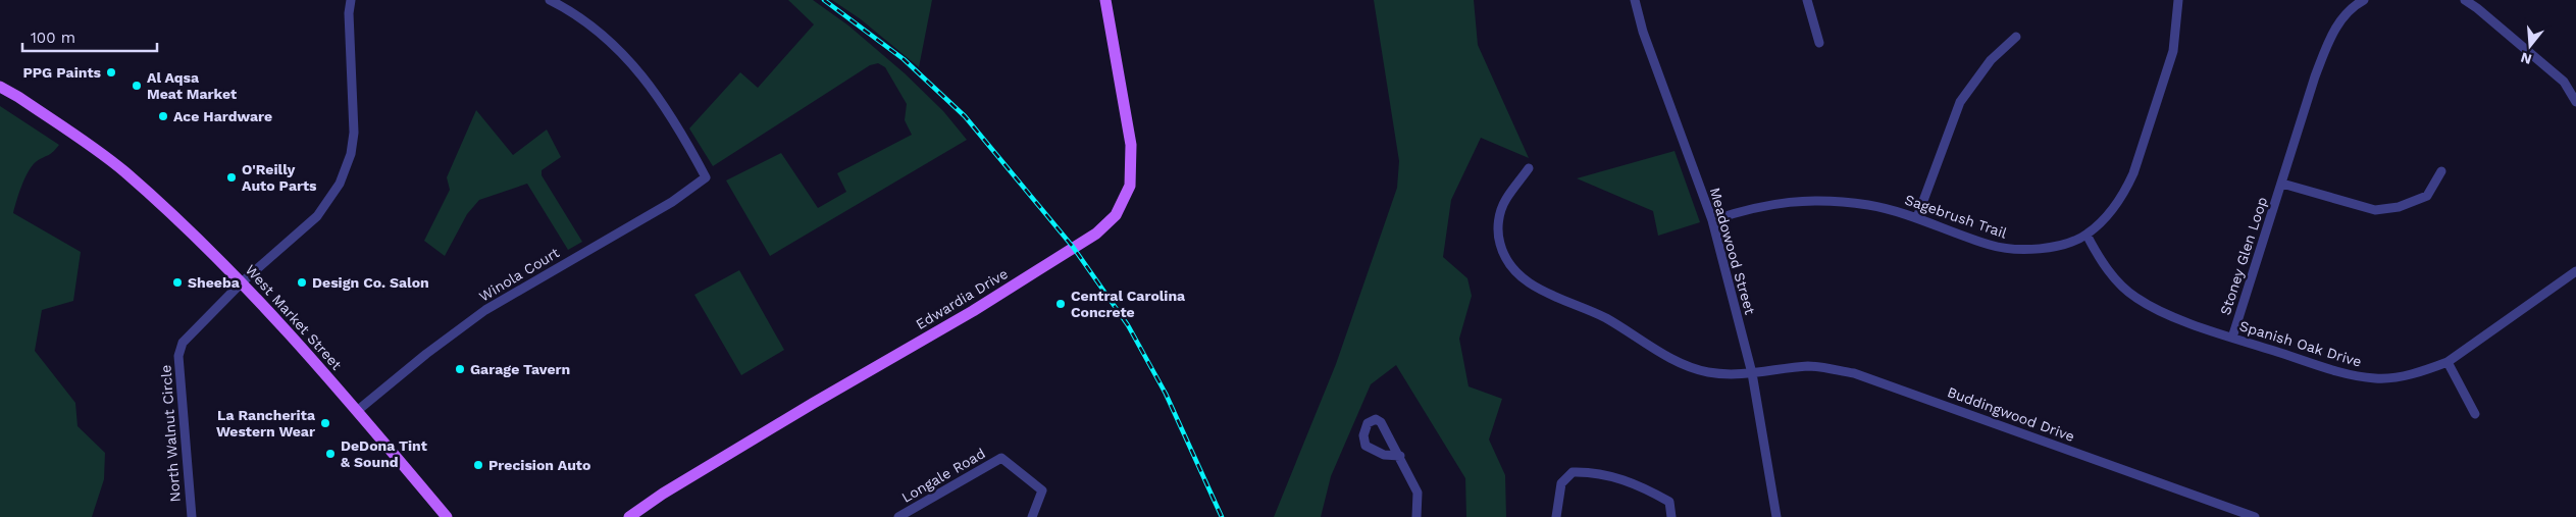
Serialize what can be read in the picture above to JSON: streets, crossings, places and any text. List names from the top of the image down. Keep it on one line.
{"streets":{"main road":["Edwardia Drive","West Market Street"],"street":["Sagebrush Trail","Meadowood Street","Stoney Glen Loop","Winola Court","Spanish Oak Drive","Buddingwood Drive","North Walnut Circle","Longale Road"]},"crossings":[["Sagebrush Trail","Meadowood Street"],["Sagebrush Trail","Spanish Oak Drive"],["Meadowood Street","Buddingwood Drive"],["Stoney Glen Loop","Spanish Oak Drive"],["Winola Court","West Market Street"],["West Market Street","North Walnut Circle"]],"places":["PPG Paints","Al Aqsa Meat Market","Ace Hardware","O'Reilly Auto Parts","Sheeba","Design Co. Salon","Central Carolina Concrete","Garage Tavern","La Rancherita Western Wear","DeDona Tint & Sound","Precision Auto"],"scale_bar":"100 m","north":"bottom"}
